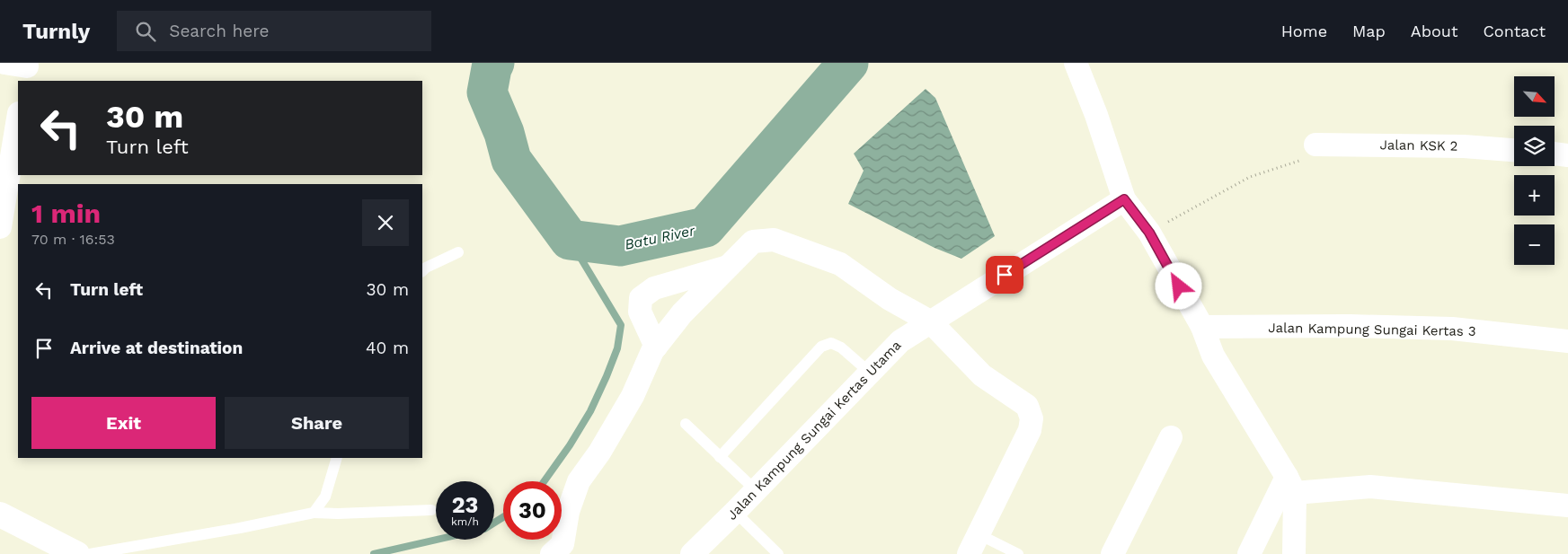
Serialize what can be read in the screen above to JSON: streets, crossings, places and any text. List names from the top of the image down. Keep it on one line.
{"streets":{"street":["Jalan KSK 2","Jalan Kampung Sungai Kertas 3","Jalan Kampung Sungai Kertas Utama"]},"water":["Batu River"],"north":"bottom right","page":{"header":"Turnly","search":"Search here","nav":["Home","Map","About","Contact"],"map_buttons":["+","−"],"turn":["30 m","Turn left"],"heading":["1 min","70 m · 16:53"],"list":[{"name":"Turn left","value":"30 m"},{"name":"Arrive at destination","value":"40 m"}],"buttons":["Exit","Share"],"speed":"23 km/h","limit":"30"}}
